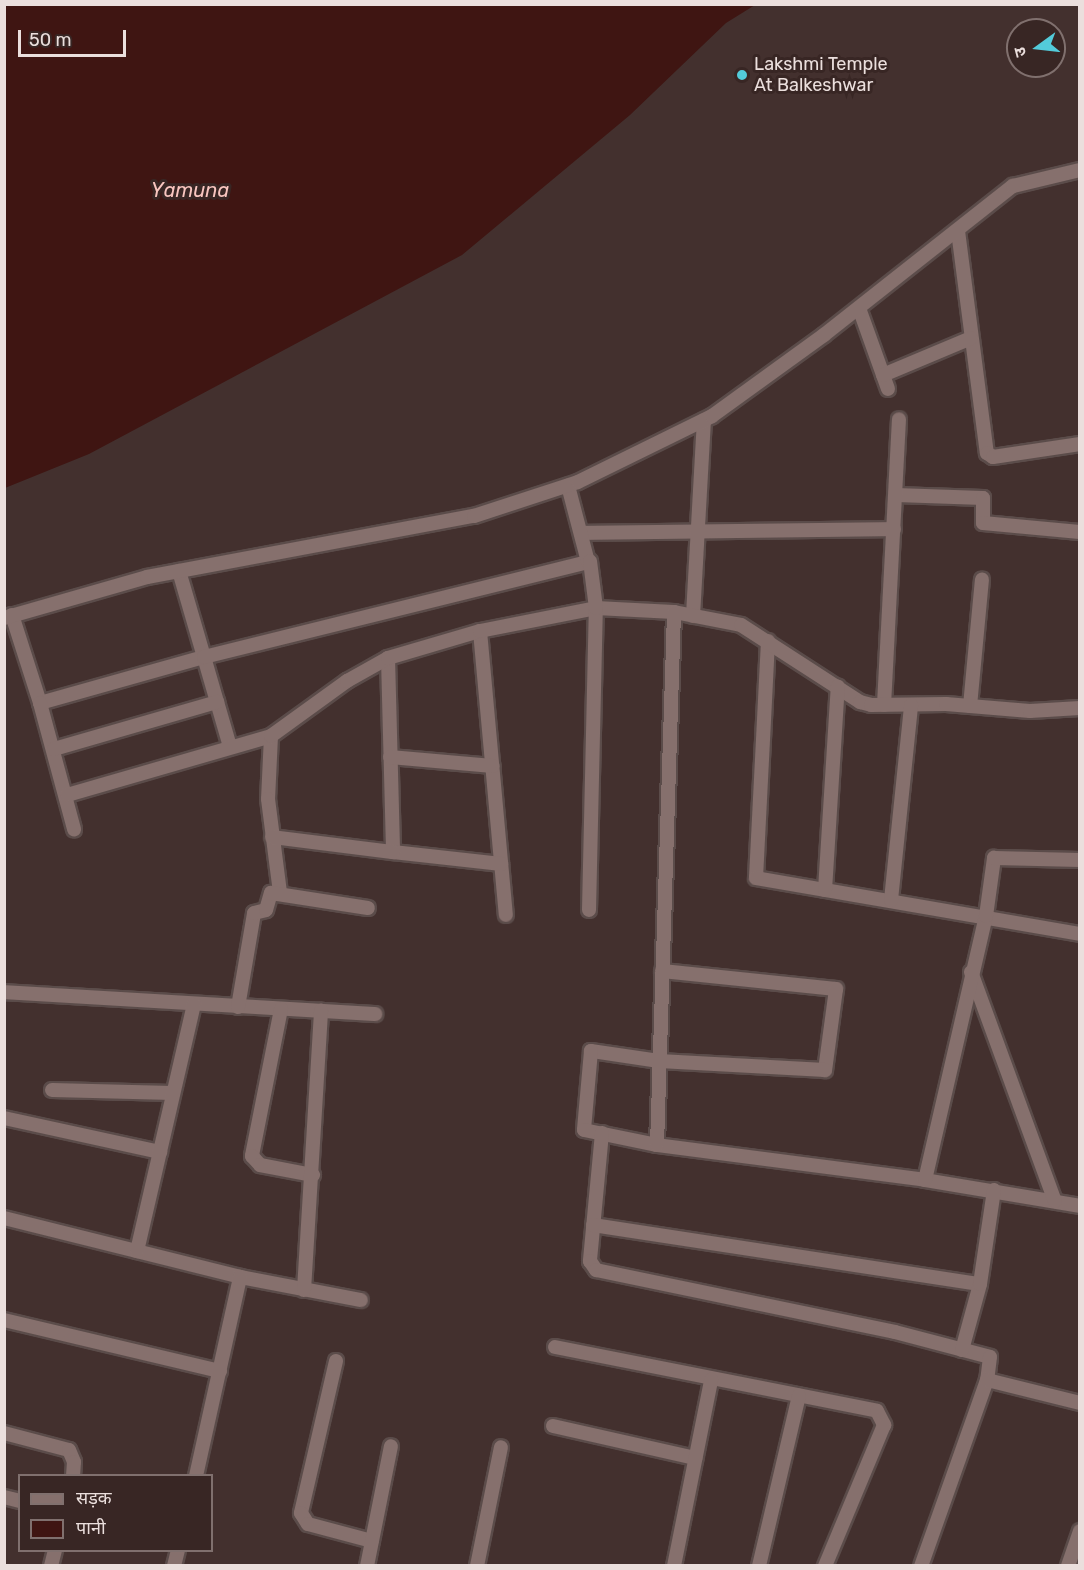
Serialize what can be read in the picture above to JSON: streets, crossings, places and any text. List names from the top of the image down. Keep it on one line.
{"water":["Yamuna"],"places":["Lakshmi Temple At Balkeshwar"],"legend":["सड़क","पानी"],"scale_bar":"50 m","north":"left"}
